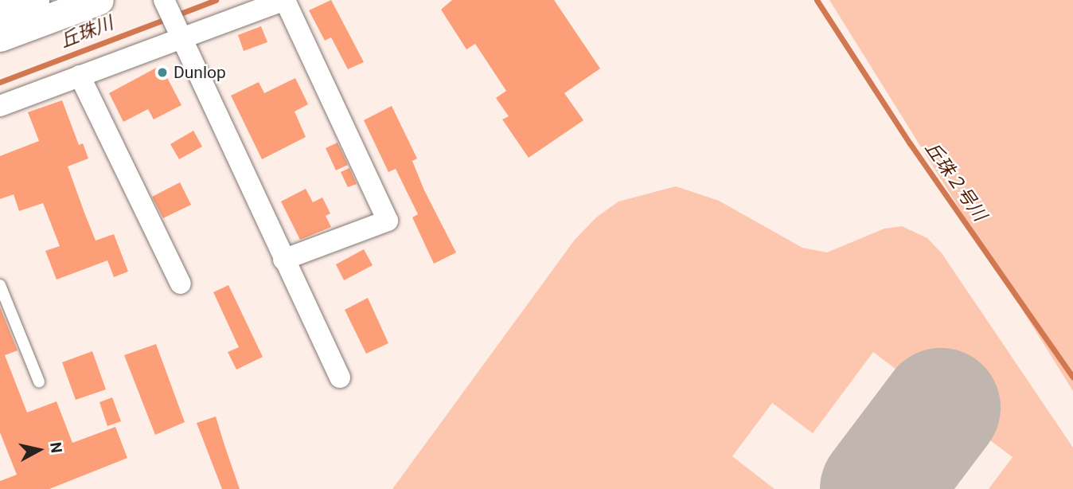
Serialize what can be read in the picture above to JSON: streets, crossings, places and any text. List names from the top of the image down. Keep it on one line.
{"water":["丘珠川","丘珠２号川"],"places":["Dunlop"],"north":"right"}
